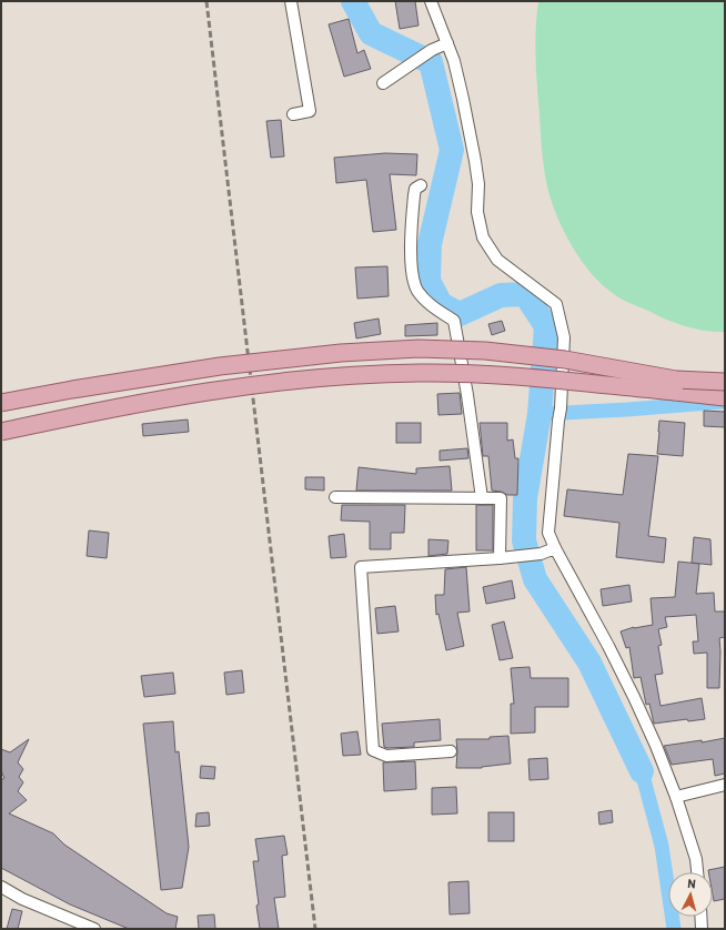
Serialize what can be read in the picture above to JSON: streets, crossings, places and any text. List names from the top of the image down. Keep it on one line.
{"north":"top"}
